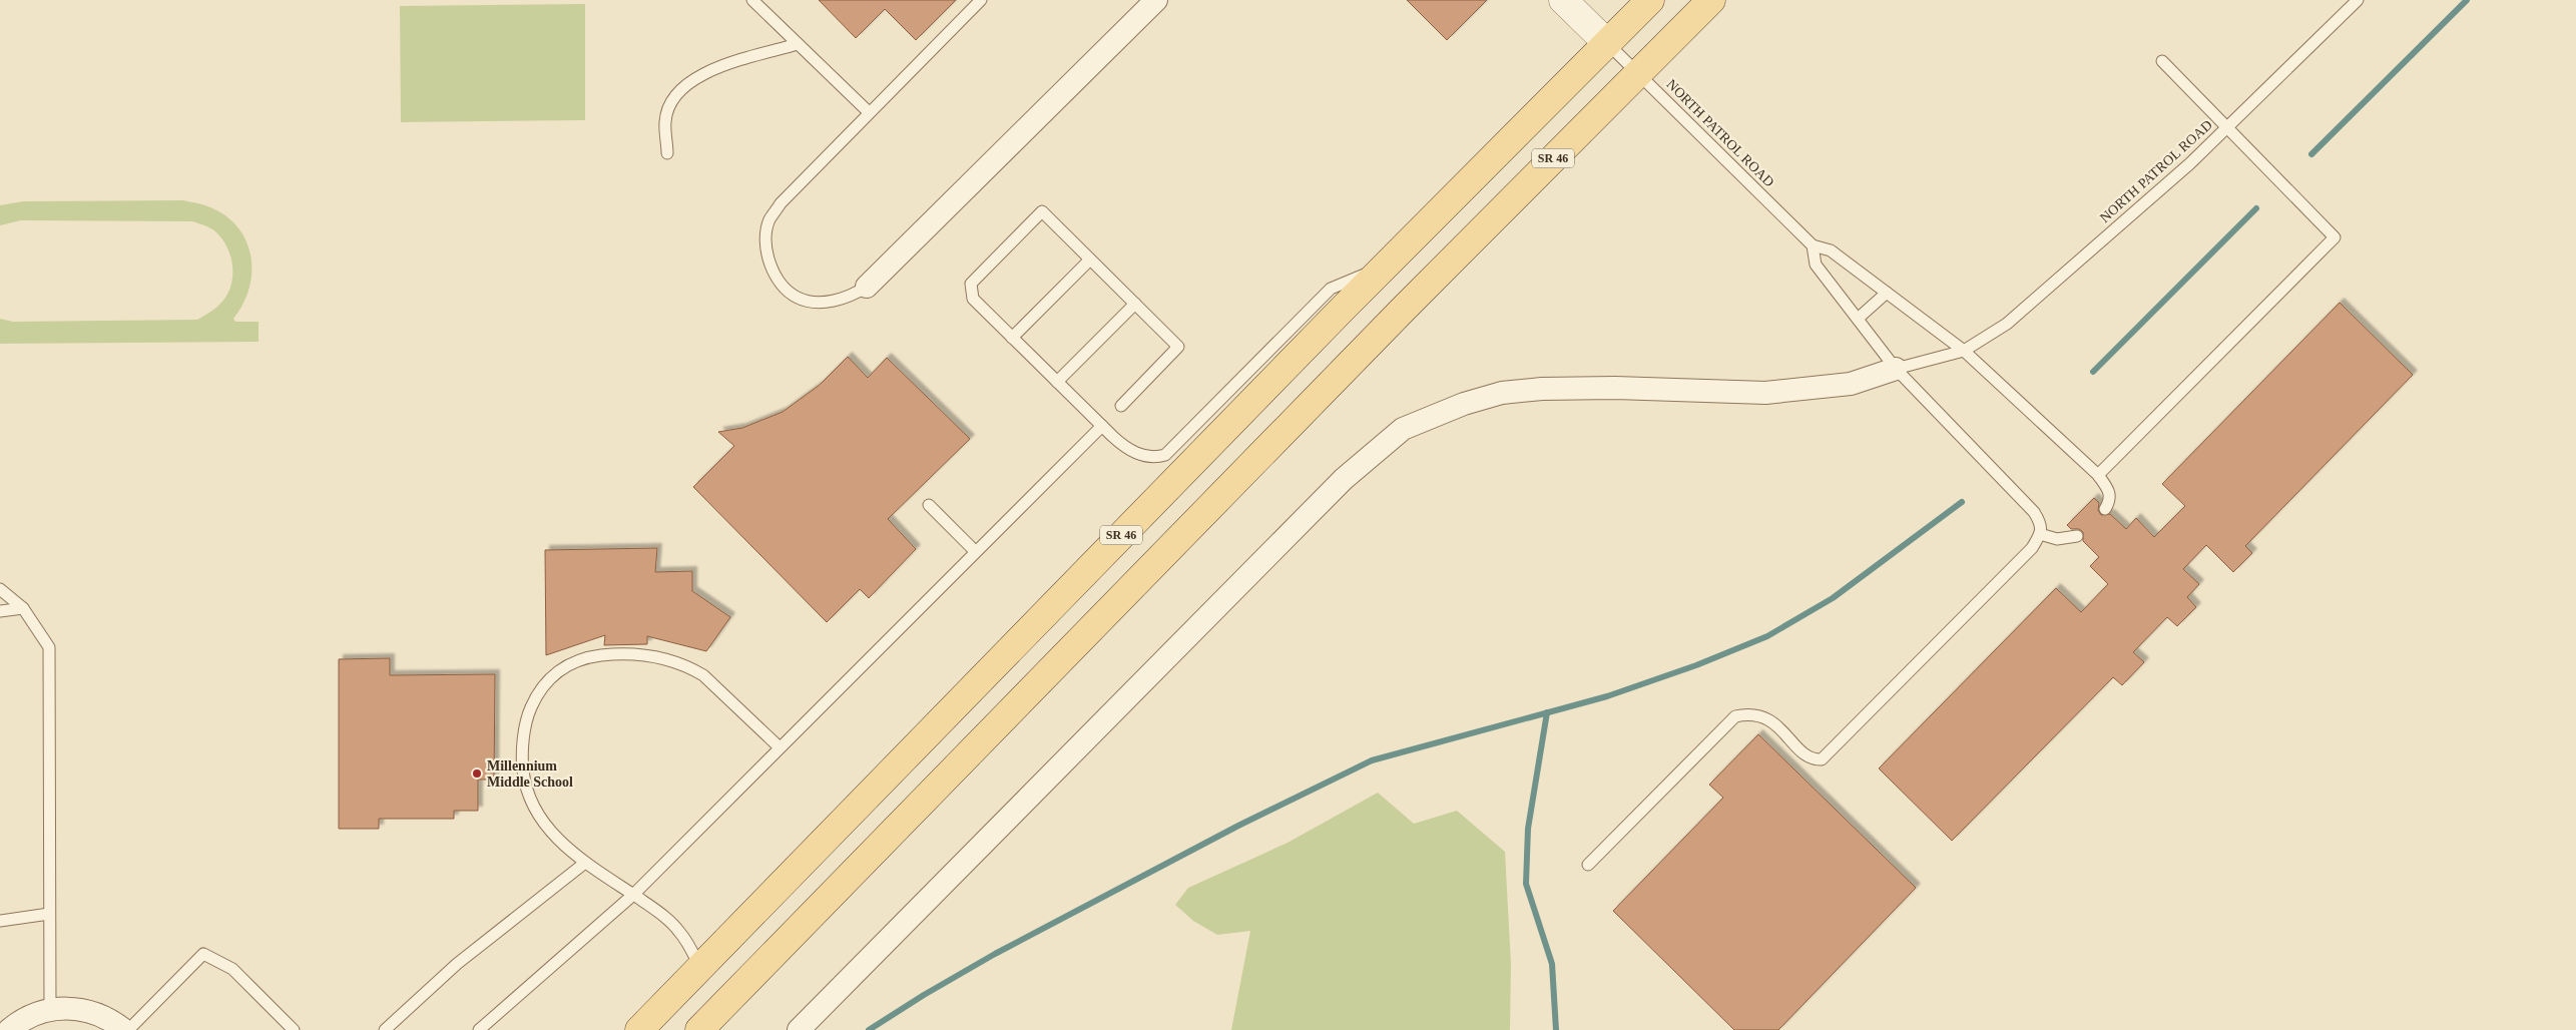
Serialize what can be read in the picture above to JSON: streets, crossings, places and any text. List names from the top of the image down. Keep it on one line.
{"streets":{"main road":["SR 46"],"lane":["NORTH PATROL ROAD"]},"crossings":[["NORTH PATROL ROAD","SR 46"]],"places":["Millennium Middle School"]}
